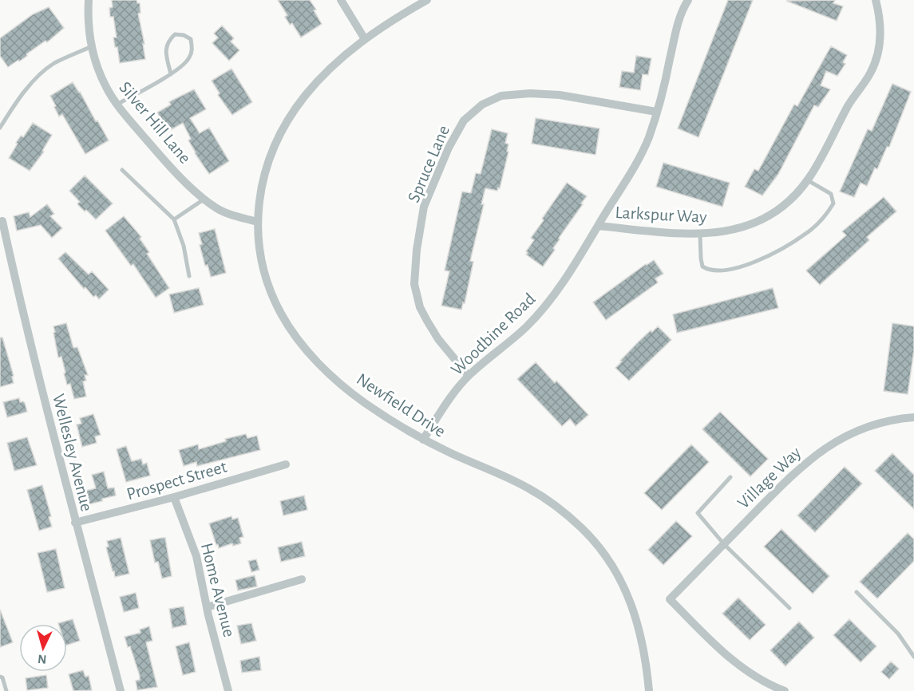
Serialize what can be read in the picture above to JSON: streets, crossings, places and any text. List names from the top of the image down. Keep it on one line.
{"streets":{"street":["Silver Hill Lane","Spruce Lane","Larkspur Way","Woodbine Road","Newfield Drive","Wellesley Avenue","Village Way","Prospect Street","Home Avenue"]},"crossings":[["Silver Hill Lane","Newfield Drive"],["Spruce Lane","Larkspur Way"],["Spruce Lane","Woodbine Road"],["Larkspur Way","Woodbine Road"],["Woodbine Road","Newfield Drive"],["Wellesley Avenue","Prospect Street"],["Prospect Street","Home Avenue"]],"north":"bottom"}
